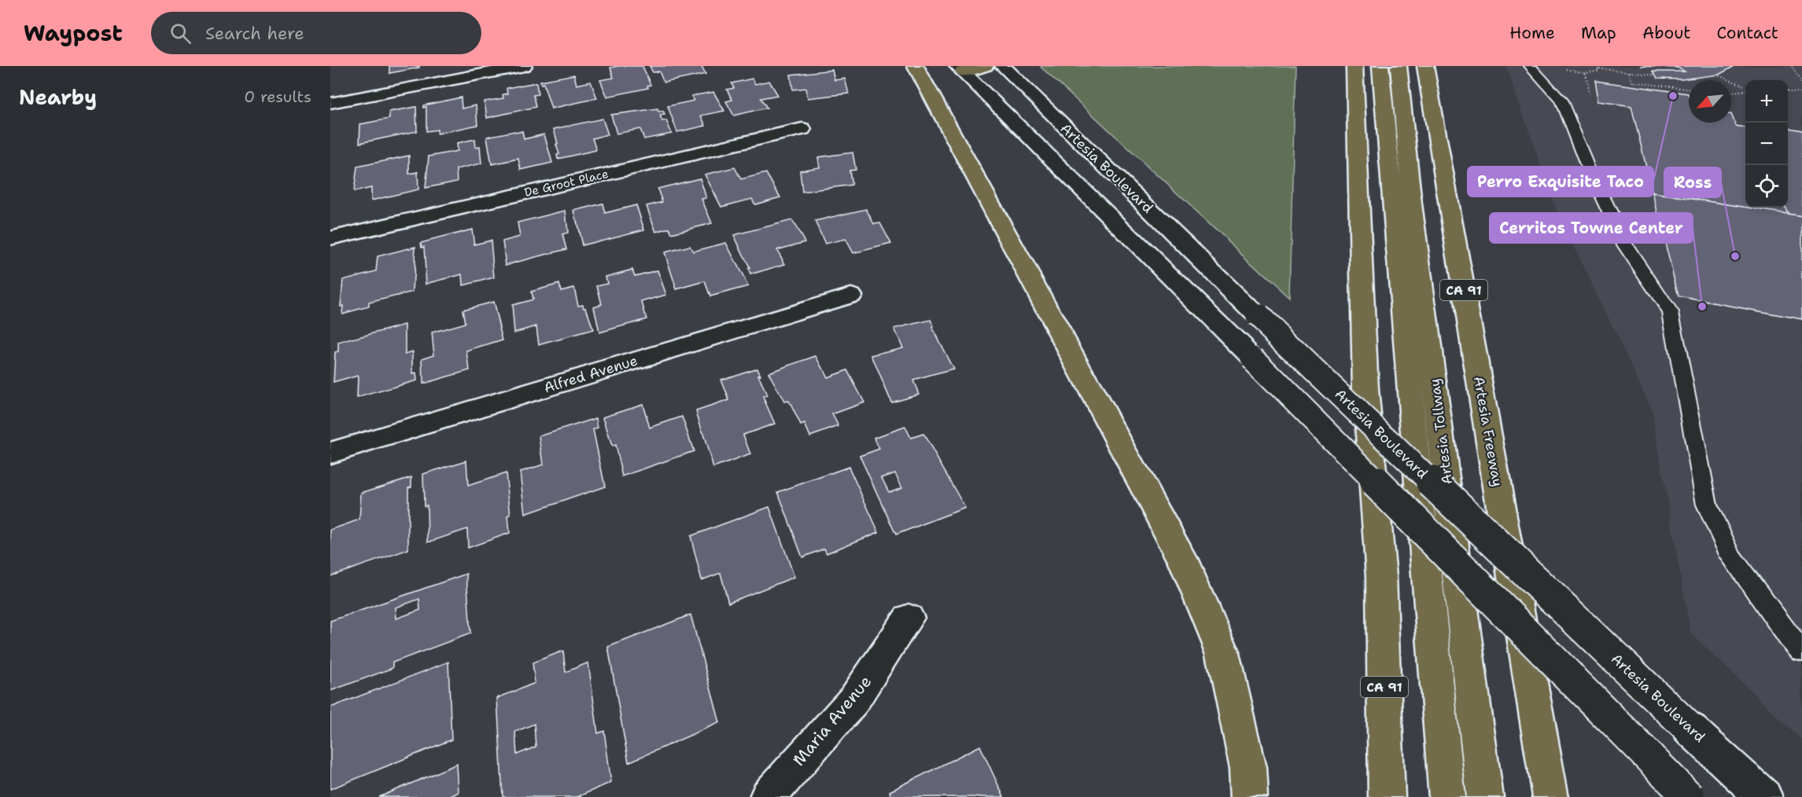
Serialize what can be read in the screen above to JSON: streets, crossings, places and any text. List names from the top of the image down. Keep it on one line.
{"streets":{"highway":["CA 91","Artesia Tollway","Artesia Freeway"],"main road":["Artesia Boulevard","De Groot Place","Alfred Avenue","Maria Avenue"]},"crossings":[["Artesia Tollway","Artesia Freeway"]],"places":["Perro Exquisite Taco","Ross","Cerritos Towne Center"],"north":"bottom left","page":{"header":"Waypost","search":"Search here","nav":["Home","Map","About","Contact"],"heading":["Nearby","0 results"],"map_buttons":["+","−"]}}
